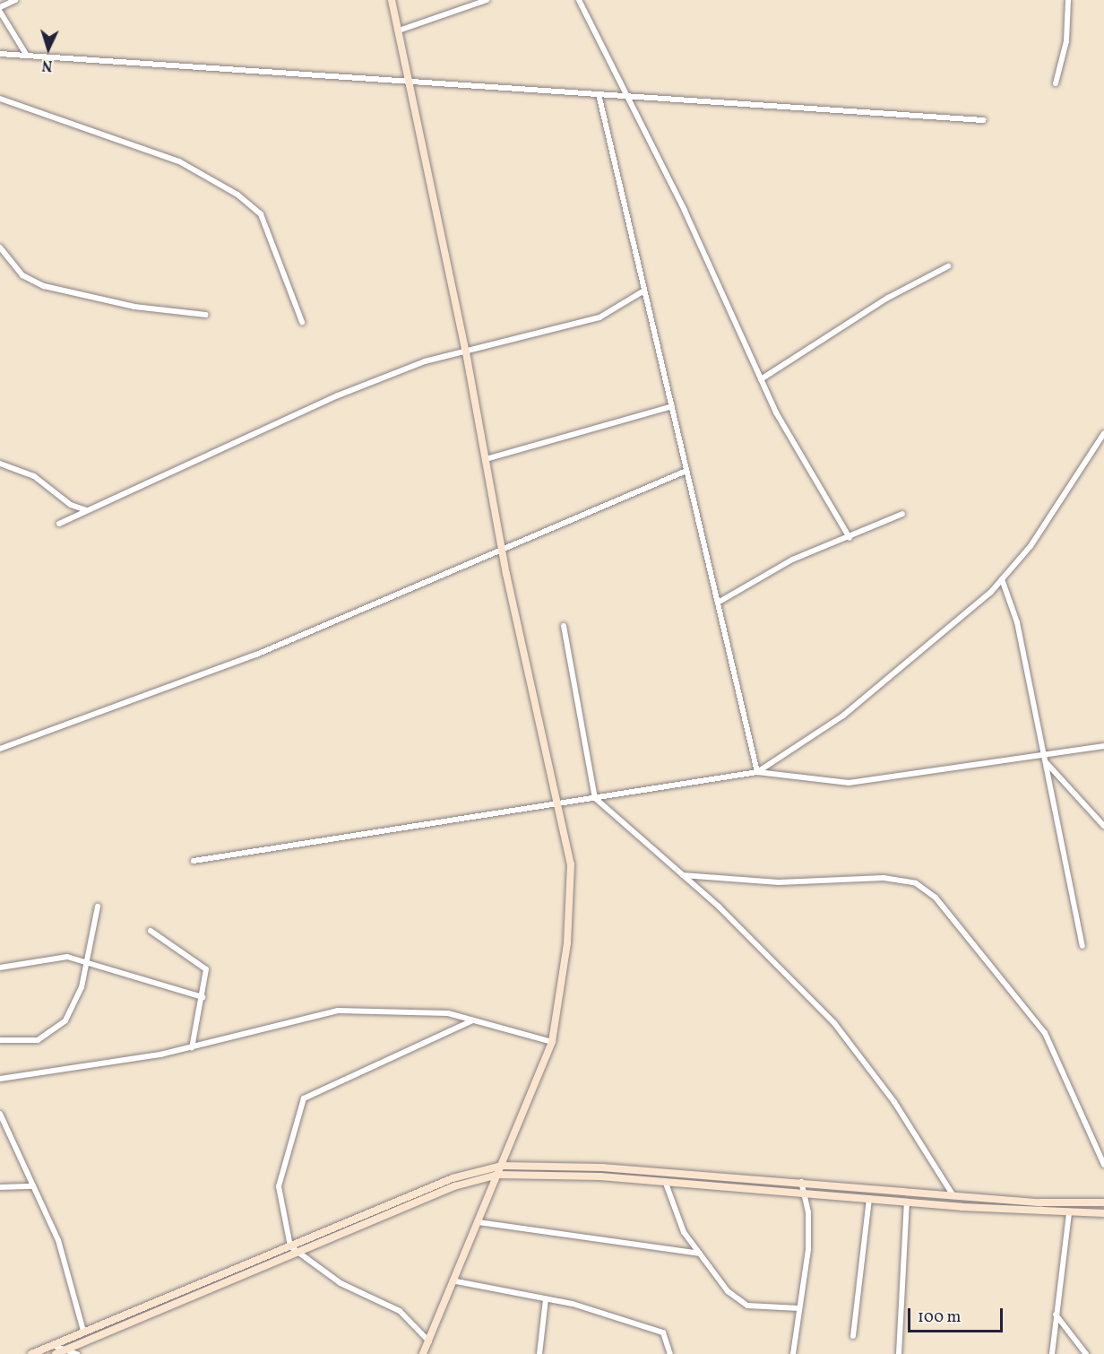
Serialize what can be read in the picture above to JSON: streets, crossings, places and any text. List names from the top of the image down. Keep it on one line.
{"scale_bar":"100 m","north":"bottom"}
